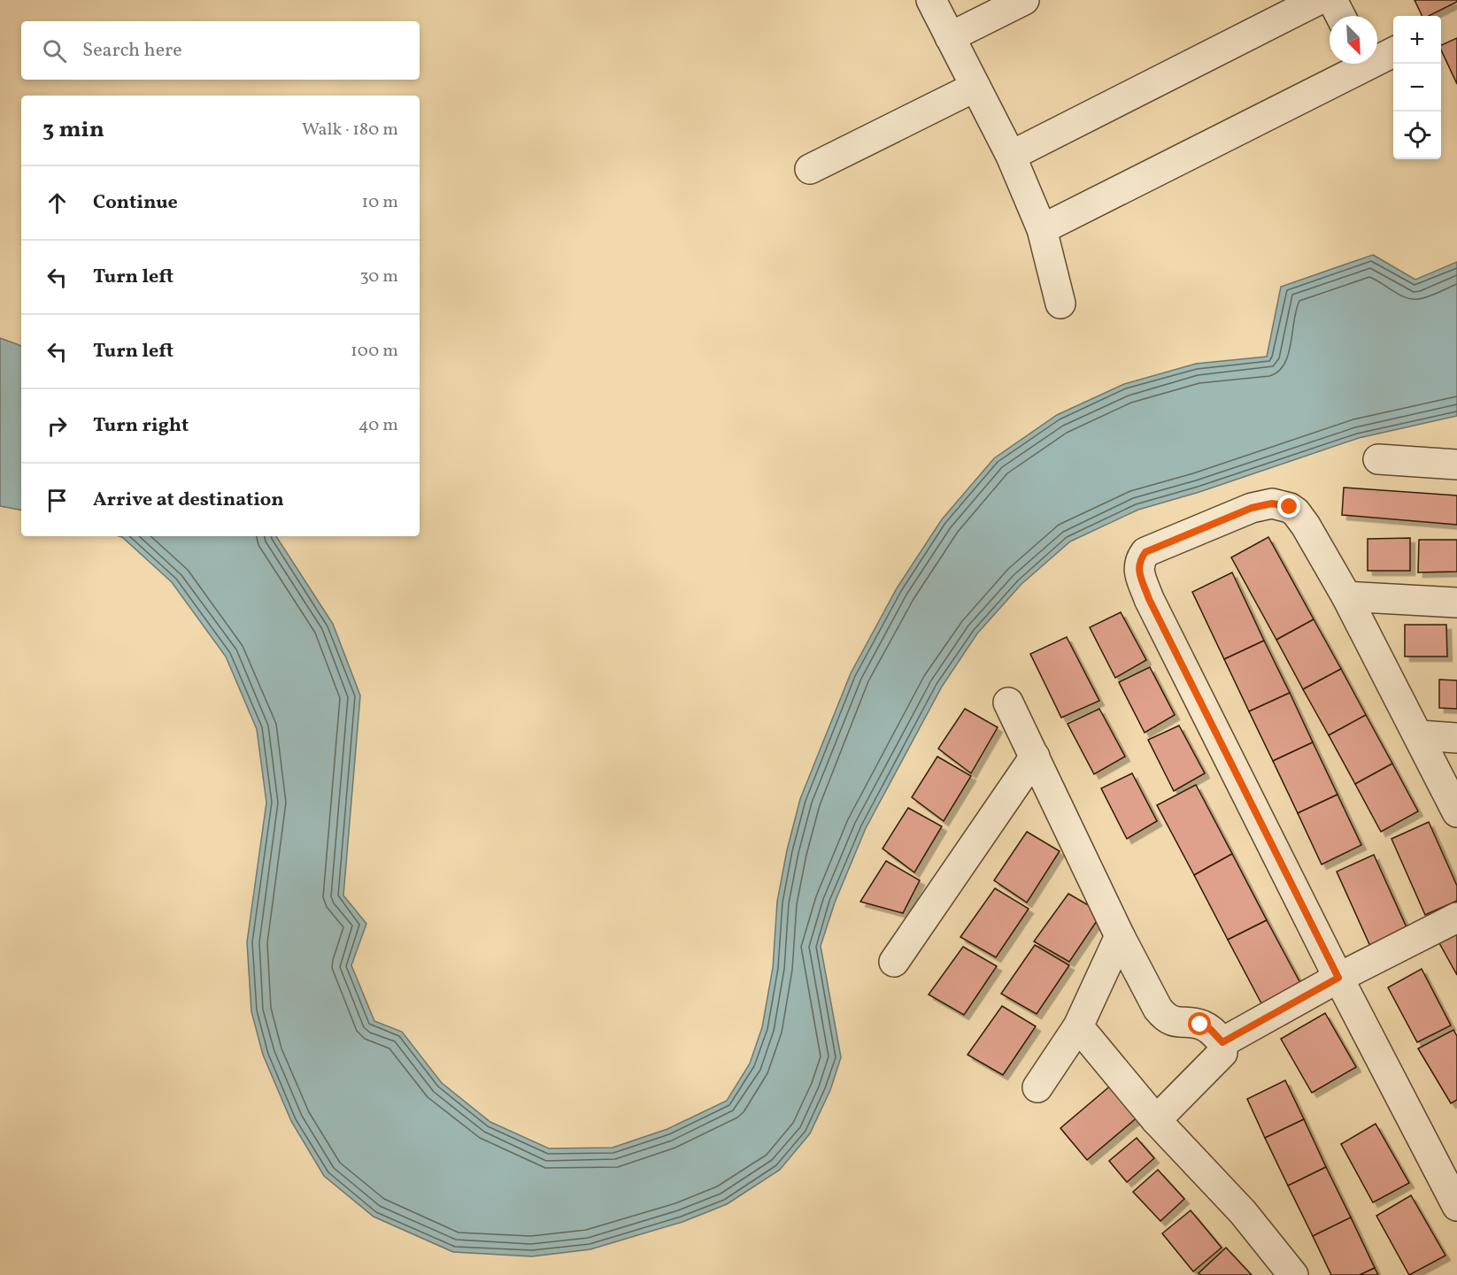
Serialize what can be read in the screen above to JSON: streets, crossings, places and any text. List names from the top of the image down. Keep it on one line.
{"north":"bottom right","page":{"map_buttons":["+","−"],"search":"Search here","heading":["3 min","Walk · 180 m"],"list":[["Continue","10 m"],["Turn left","30 m"],["Turn left","100 m"],["Turn right","40 m"],"Arrive at destination"]}}
